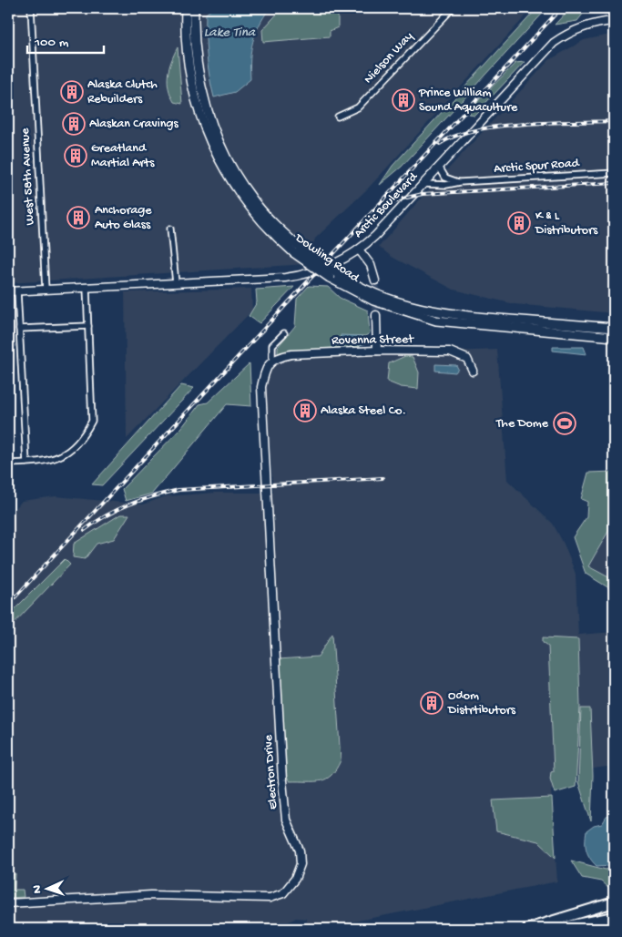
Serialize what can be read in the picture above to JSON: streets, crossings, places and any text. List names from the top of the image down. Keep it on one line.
{"streets":{"main road":["Dowling Road"],"street":["Nielson Way","Arctic Spur Road","West 58th Avenue","Arctic Boulevard","Rovenna Street","Electron Drive"]},"crossings":[["Arctic Spur Road","Arctic Boulevard"],["West 58th Avenue","Arctic Boulevard"],["Rovenna Street","Electron Drive"]],"water":["Lake Tina"],"places":{"building":["Alaska Clutch Rebuilders","Prince William Sound Aquaculture","Alaskan Cravings","Greatland Martial Arts","Anchorage Auto Glass","K & L Distributors","Alaska Steel Co.","Odom Distrtibutors"],"sports":["The Dome"]},"scale_bar":"100 m","north":"left"}
